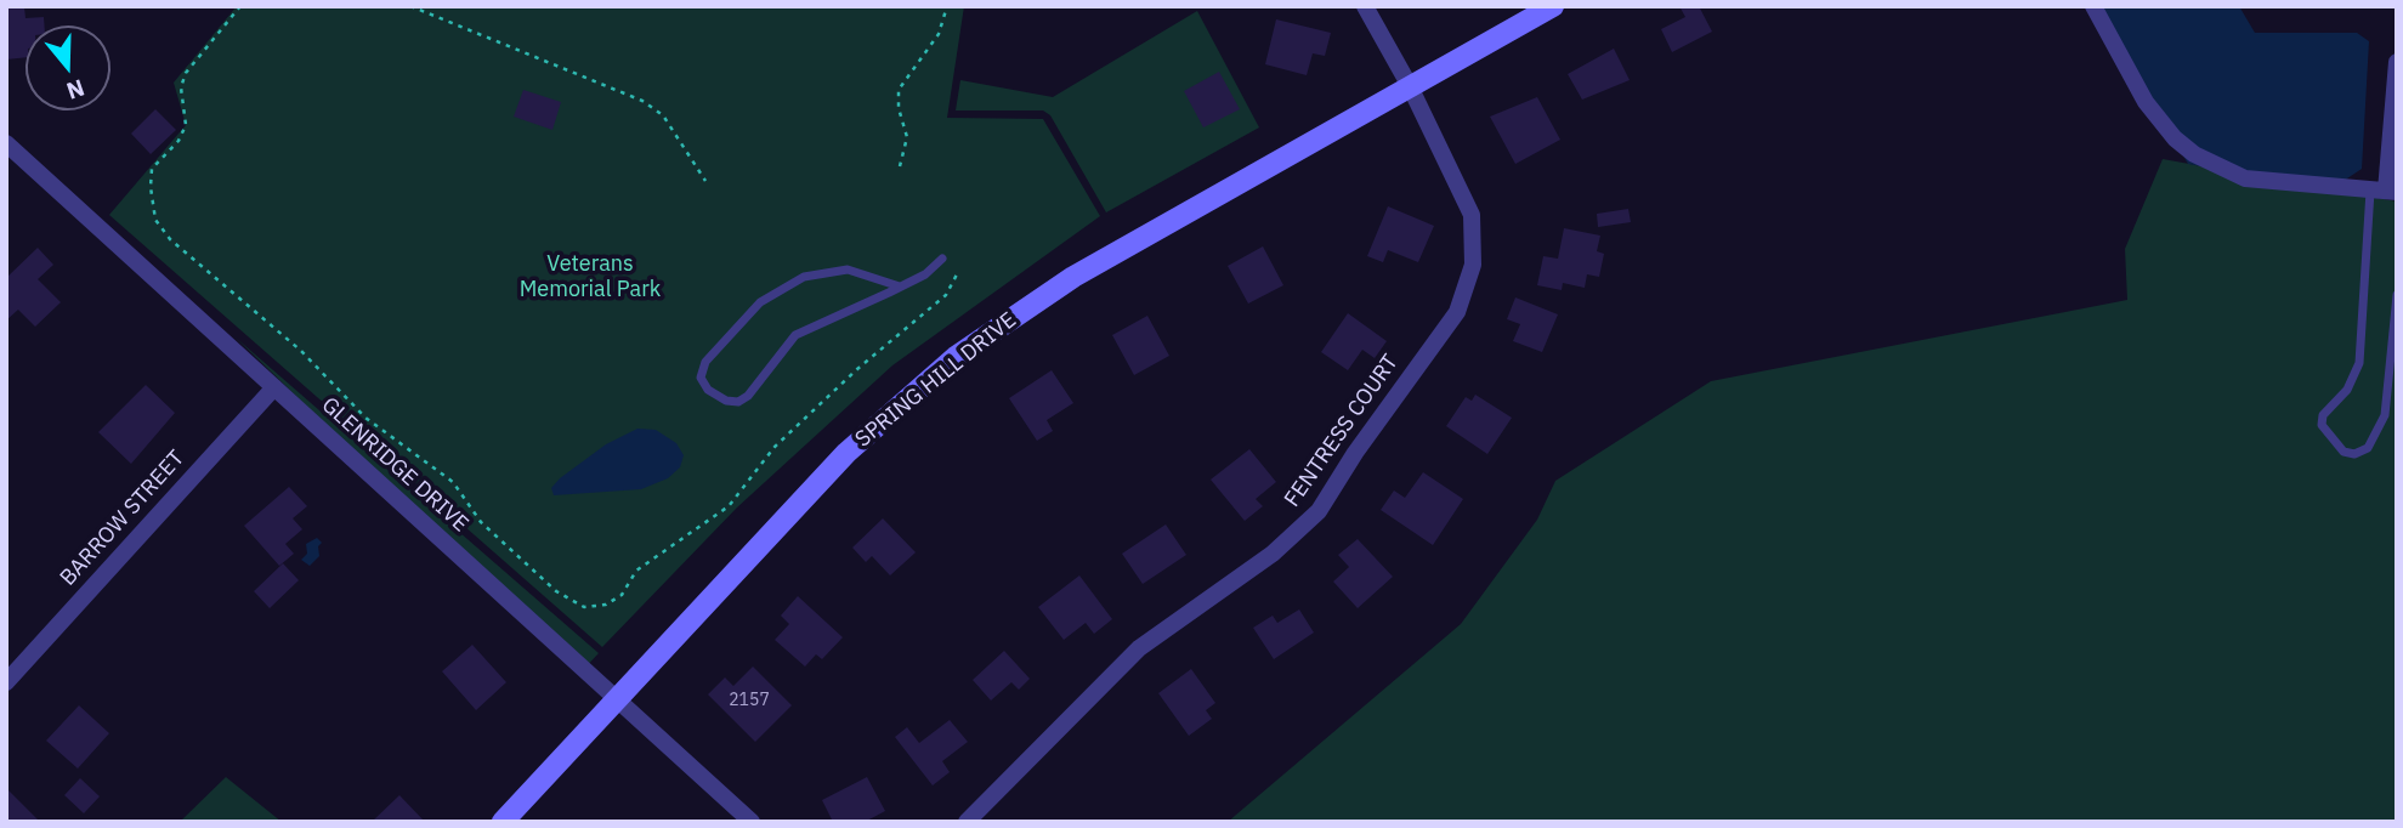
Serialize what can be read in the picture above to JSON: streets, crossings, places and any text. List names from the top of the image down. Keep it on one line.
{"streets":{"main road":["SPRING HILL DRIVE"],"street":["FENTRESS COURT","GLENRIDGE DRIVE","BARROW STREET"]},"crossings":[["SPRING HILL DRIVE","FENTRESS COURT"],["SPRING HILL DRIVE","GLENRIDGE DRIVE"],["GLENRIDGE DRIVE","BARROW STREET"]],"parks":["Veterans Memorial Park"],"house_numbers":["2157"],"north":"bottom"}
